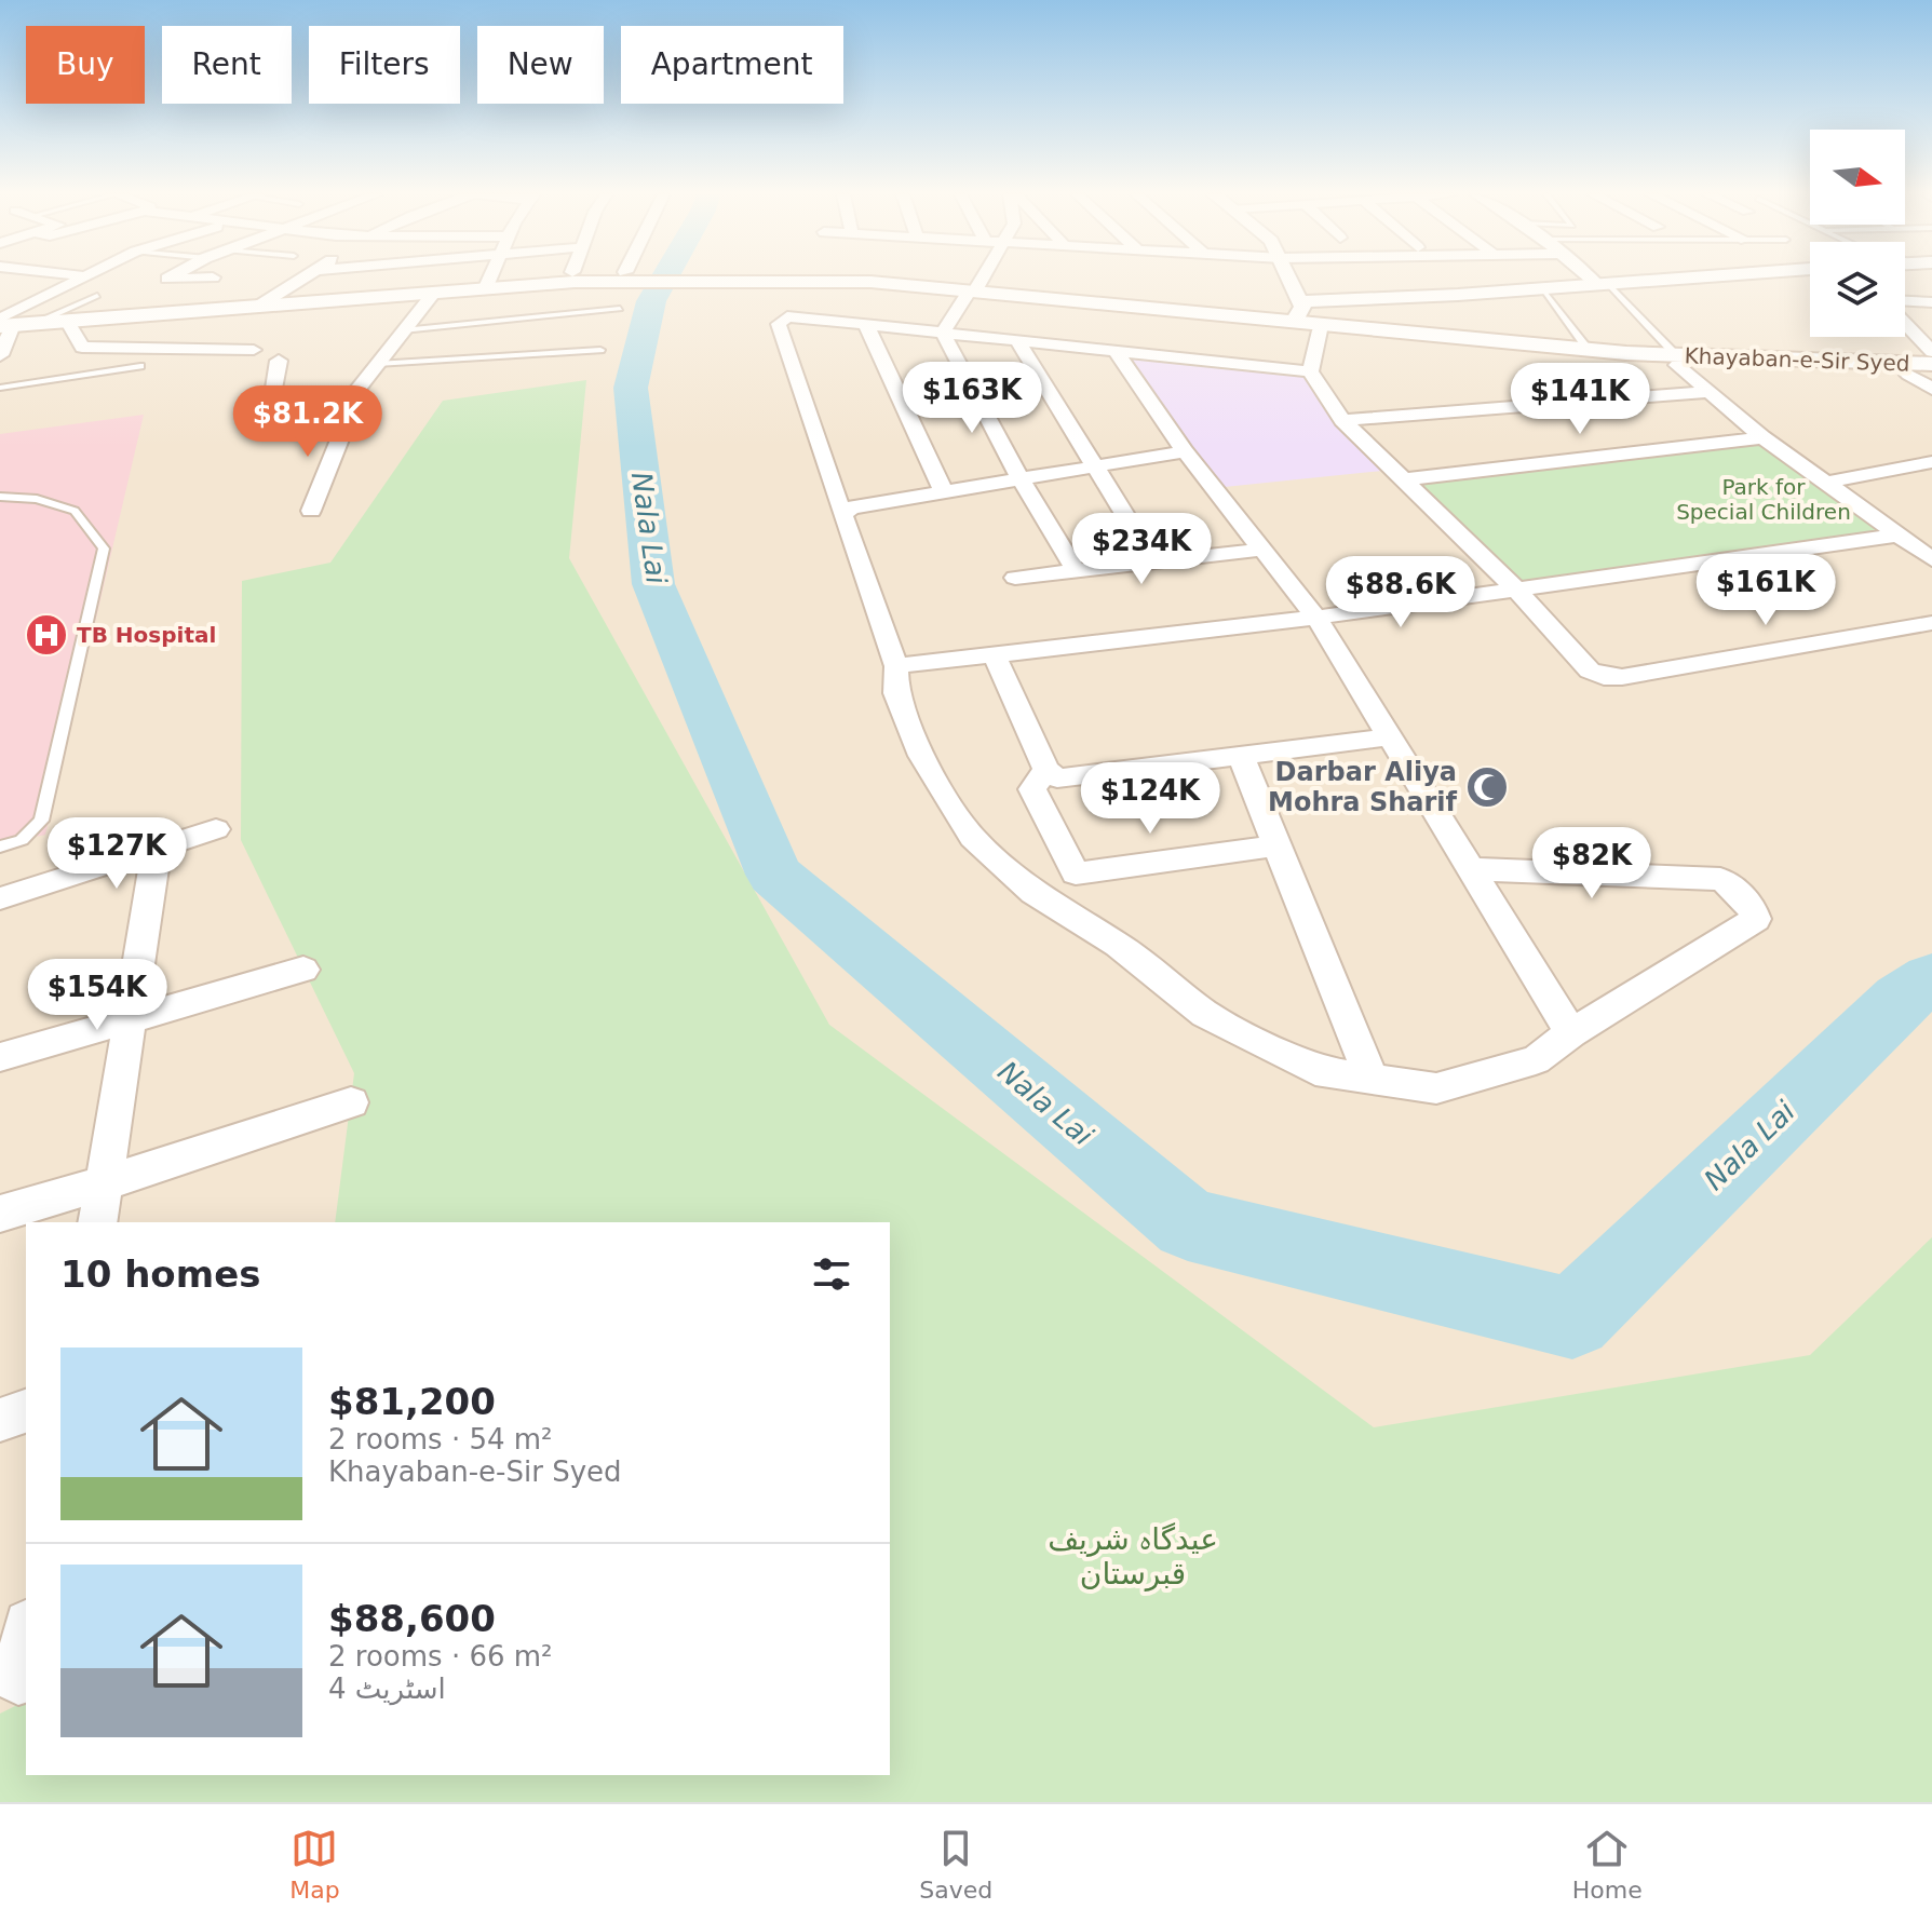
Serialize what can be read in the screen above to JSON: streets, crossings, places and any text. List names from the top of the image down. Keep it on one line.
{"streets":{"main road":["Khayaban-e-Sir Syed"]},"water":["Nala Lai"],"parks":["Park for Special Children","عیدگاہ شریف قبرستان"],"places":{"hospital":["TB Hospital"],"mosque":["Darbar Aliya Mohra Sharif"]},"north":"right","page":{"chip":["Buy","Rent","Filters","New","Apartment"],"price":["$163K","$141K","$81.2K","$234K","$161K","$88.6K","$124K","$127K","$82K","$154K"],"heading":"10 homes","list":[{"name":"$81,200","note":"2 rooms · 54 m² · Khayaban-e-Sir Syed"},{"name":"$88,600","note":"2 rooms · 66 m² · اسٹریٹ 4"}],"tabs":["Map","Saved","Home"]}}
